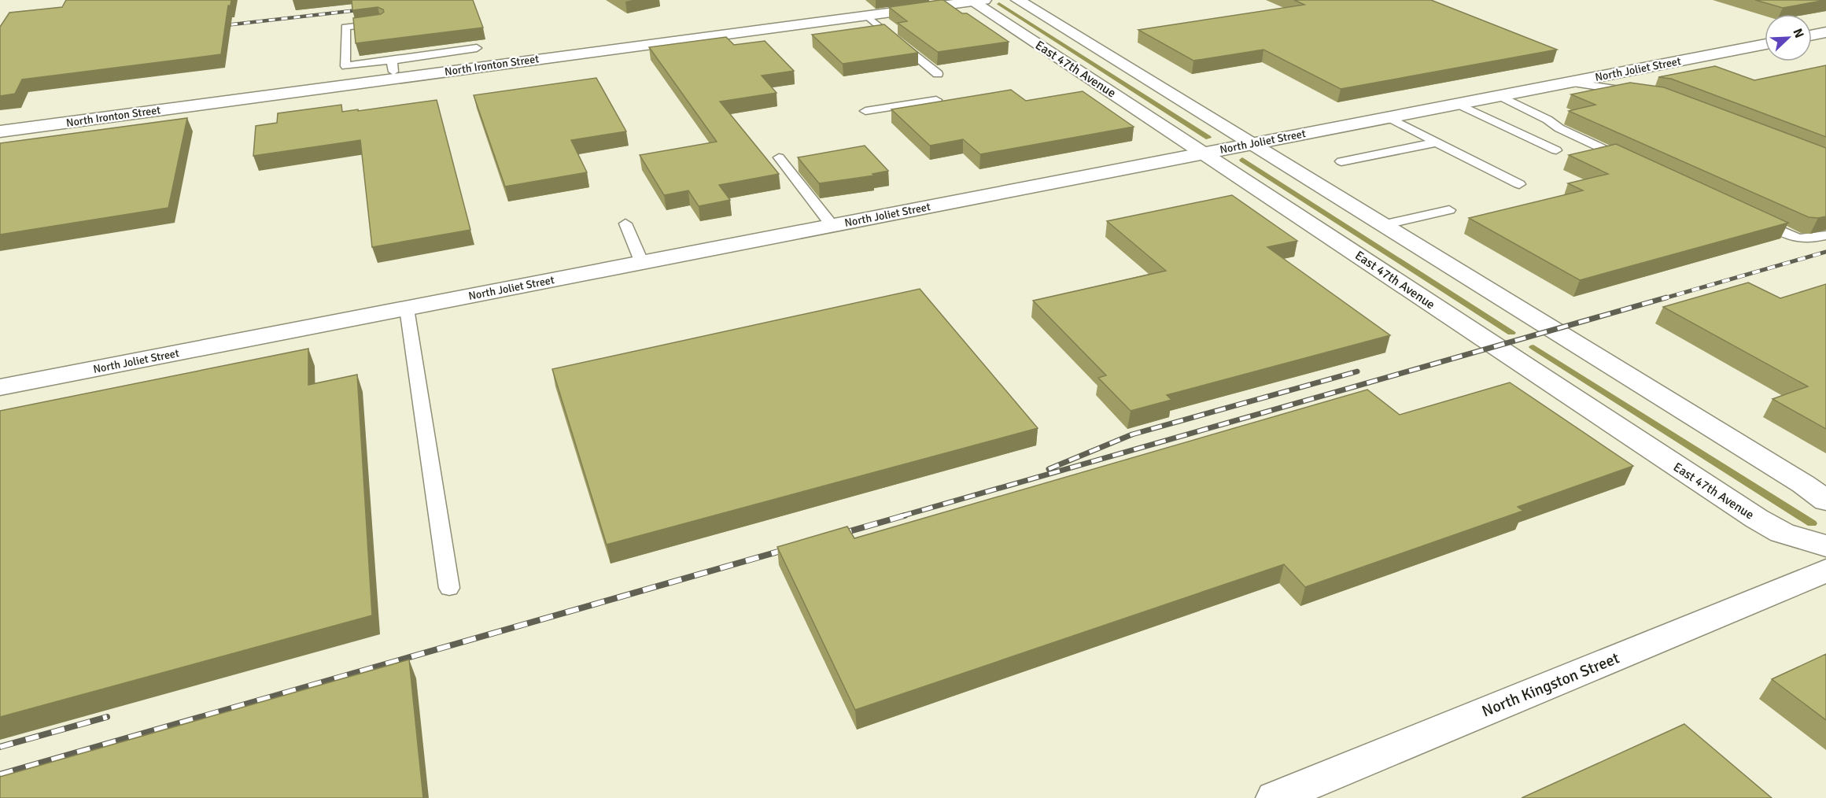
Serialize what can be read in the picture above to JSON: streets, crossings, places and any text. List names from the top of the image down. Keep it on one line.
{"streets":{"street":["North Ironton Street","East 47th Avenue","North Joliet Street","North Kingston Street"]},"crossings":[["North Ironton Street","East 47th Avenue"],["East 47th Avenue","North Joliet Street"]],"north":"top right"}
